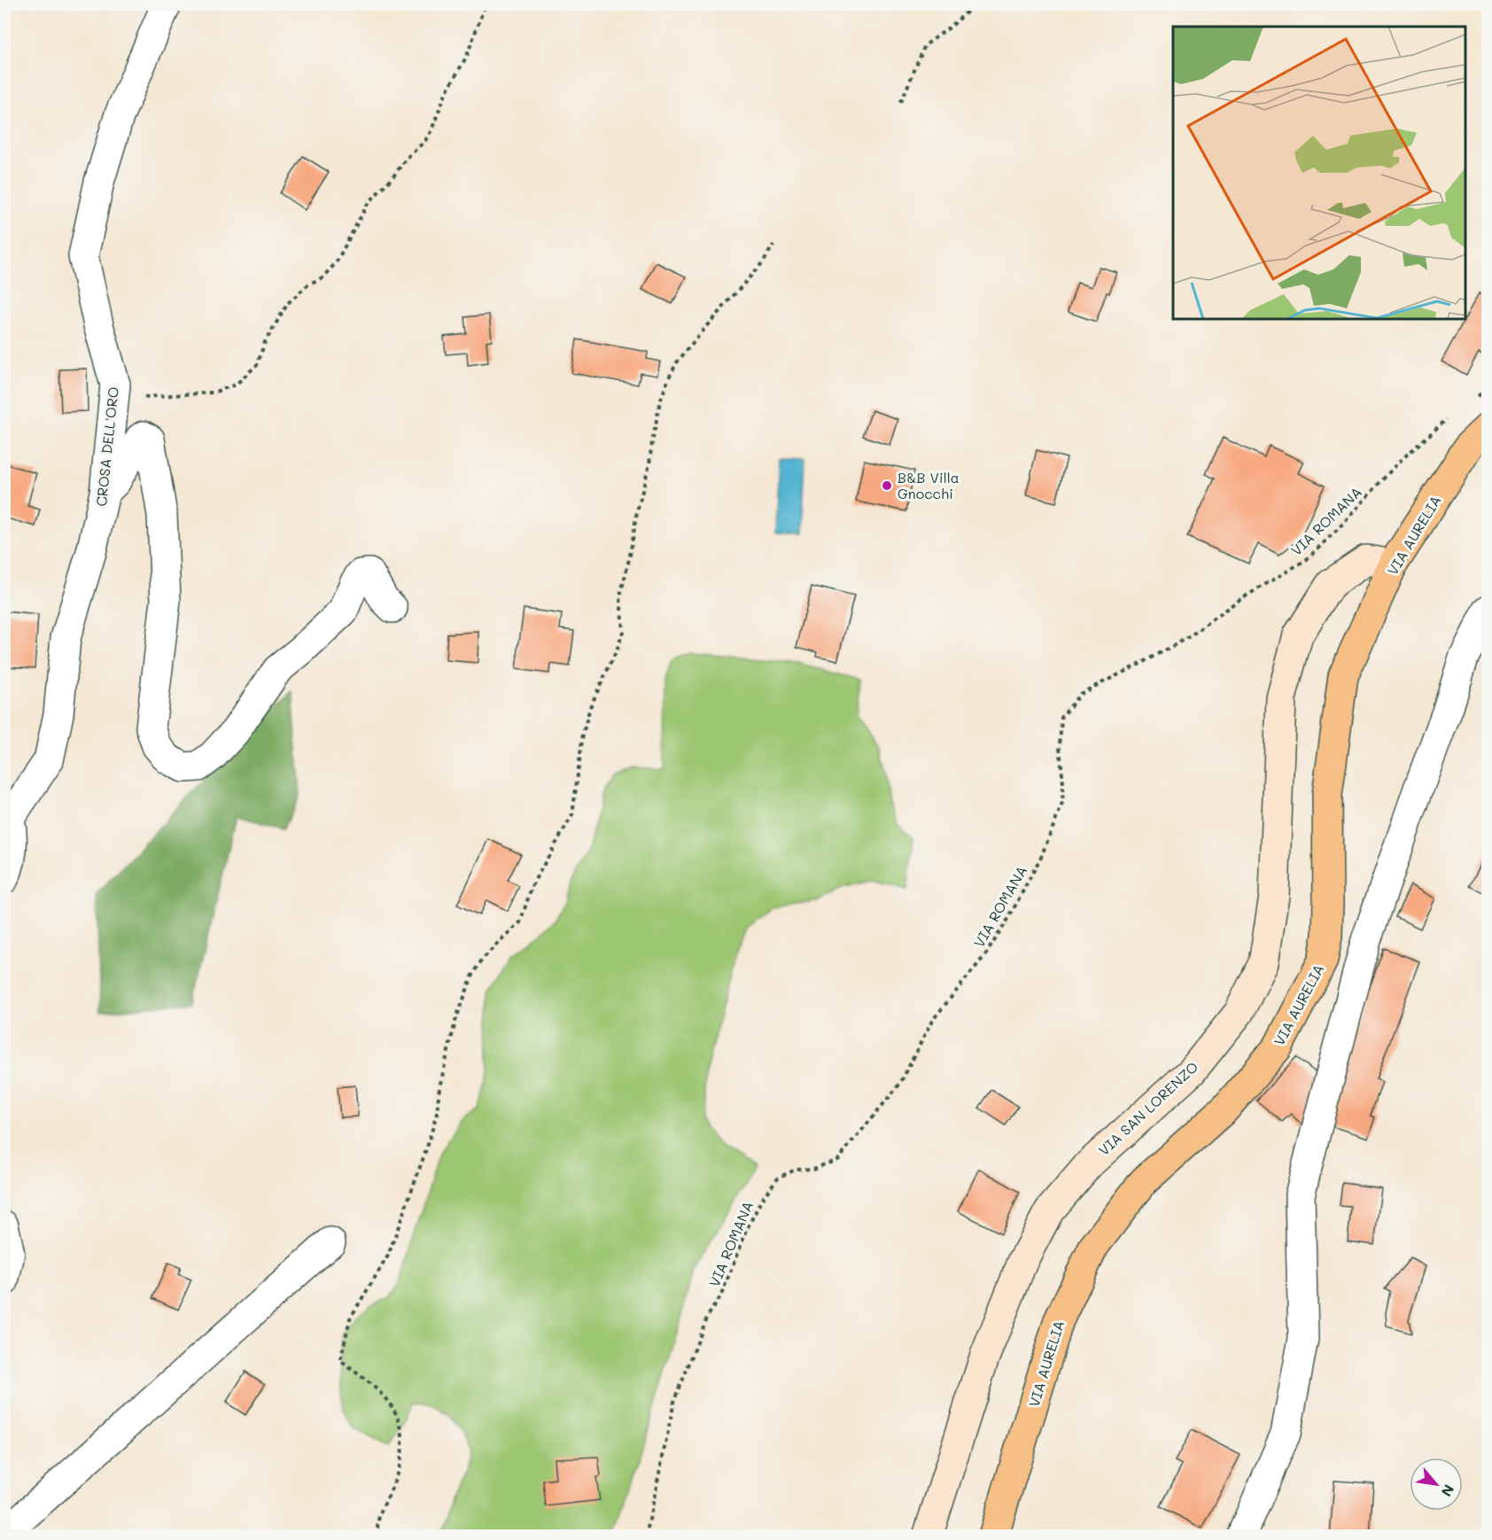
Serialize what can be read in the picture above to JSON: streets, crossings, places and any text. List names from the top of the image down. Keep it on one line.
{"streets":{"main road":["VIA AURELIA","VIA SAN LORENZO"],"street":["CROSA DELL'ORO"],"path":["VIA ROMANA"]},"crossings":[["VIA AURELIA","VIA SAN LORENZO"]],"places":["B&B Villa Gnocchi"],"north":"bottom right"}
